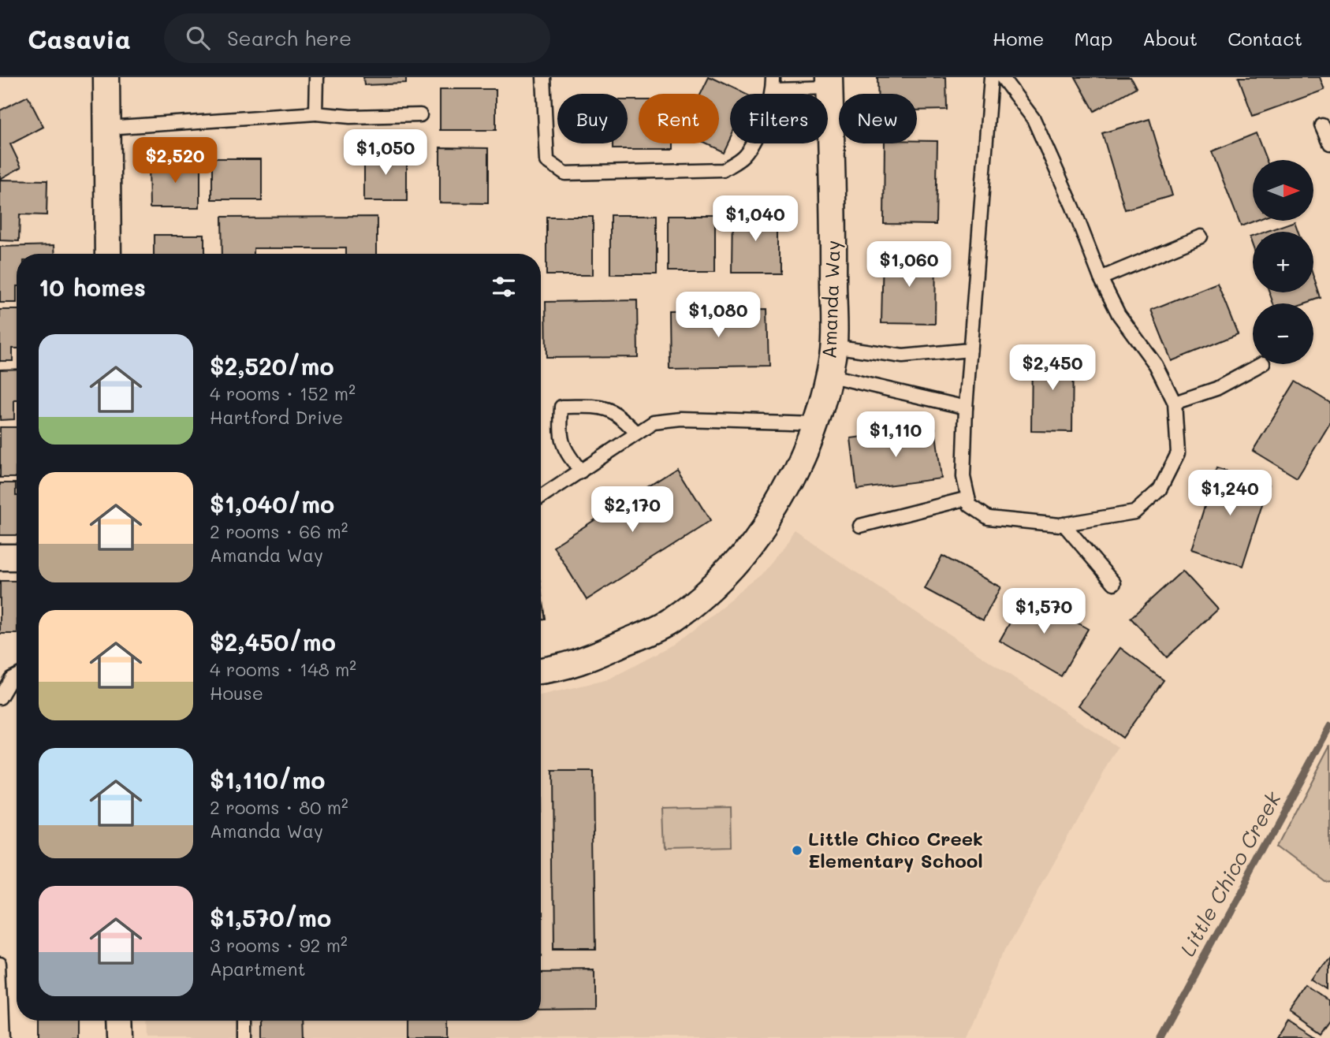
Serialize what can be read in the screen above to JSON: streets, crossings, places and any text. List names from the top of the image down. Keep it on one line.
{"streets":{"street":["Amanda Way"]},"water":["Little Chico Creek"],"places":["Little Chico Creek Elementary School"],"north":"right","page":{"header":"Casavia","search":"Search here","nav":["Home","Map","About","Contact"],"chip":["Buy","Rent","Filters","New"],"price":["$1,050","$2,520","$1,040","$1,060","$1,080","$2,450","$1,110","$1,240","$2,170","$1,570"],"map_buttons":["+","−"],"heading":"10 homes","list":[{"name":"$2,520/mo","note":"4 rooms · 152 m² · Hartford Drive"},{"name":"$1,040/mo","note":"2 rooms · 66 m² · Amanda Way"},{"name":"$2,450/mo","note":"4 rooms · 148 m² · House"},{"name":"$1,110/mo","note":"2 rooms · 80 m² · Amanda Way"},{"name":"$1,570/mo","note":"3 rooms · 92 m² · Apartment"}]}}
